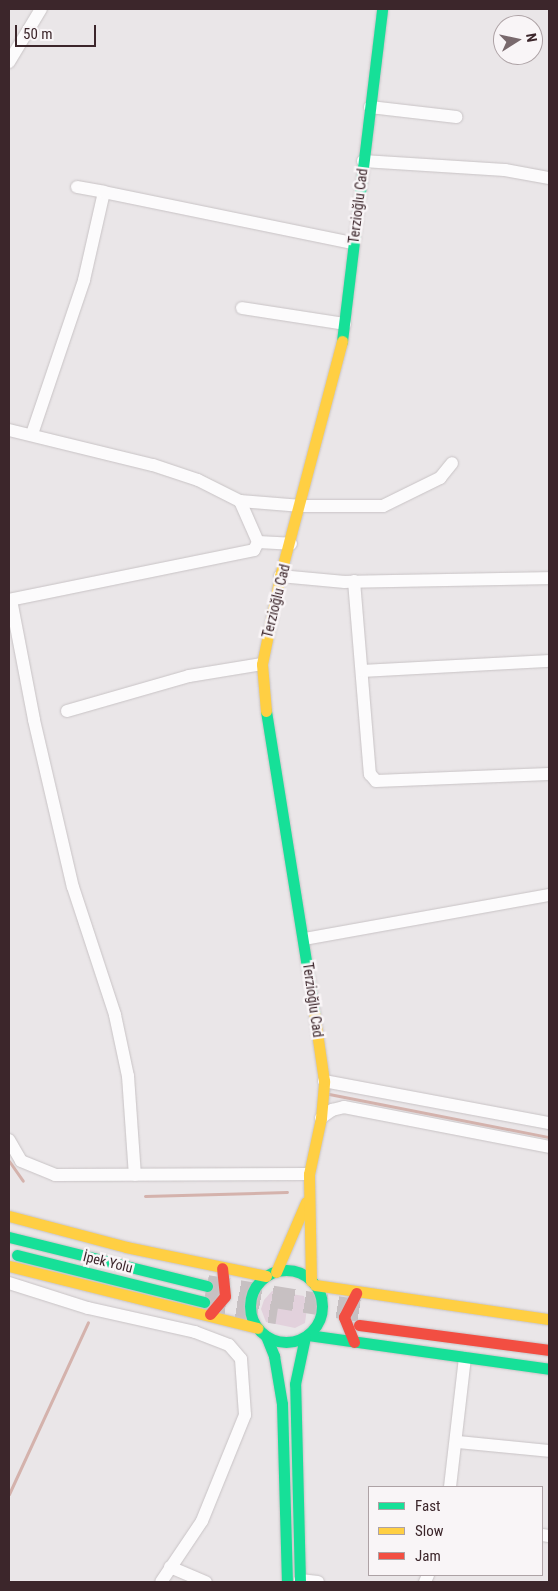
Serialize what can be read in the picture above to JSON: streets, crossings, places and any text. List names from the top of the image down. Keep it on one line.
{"streets":{"main road":["Terzioğlu Cad","İpek Yolu"]},"legend":["Fast","Slow","Jam"],"scale_bar":"50 m","north":"right"}
